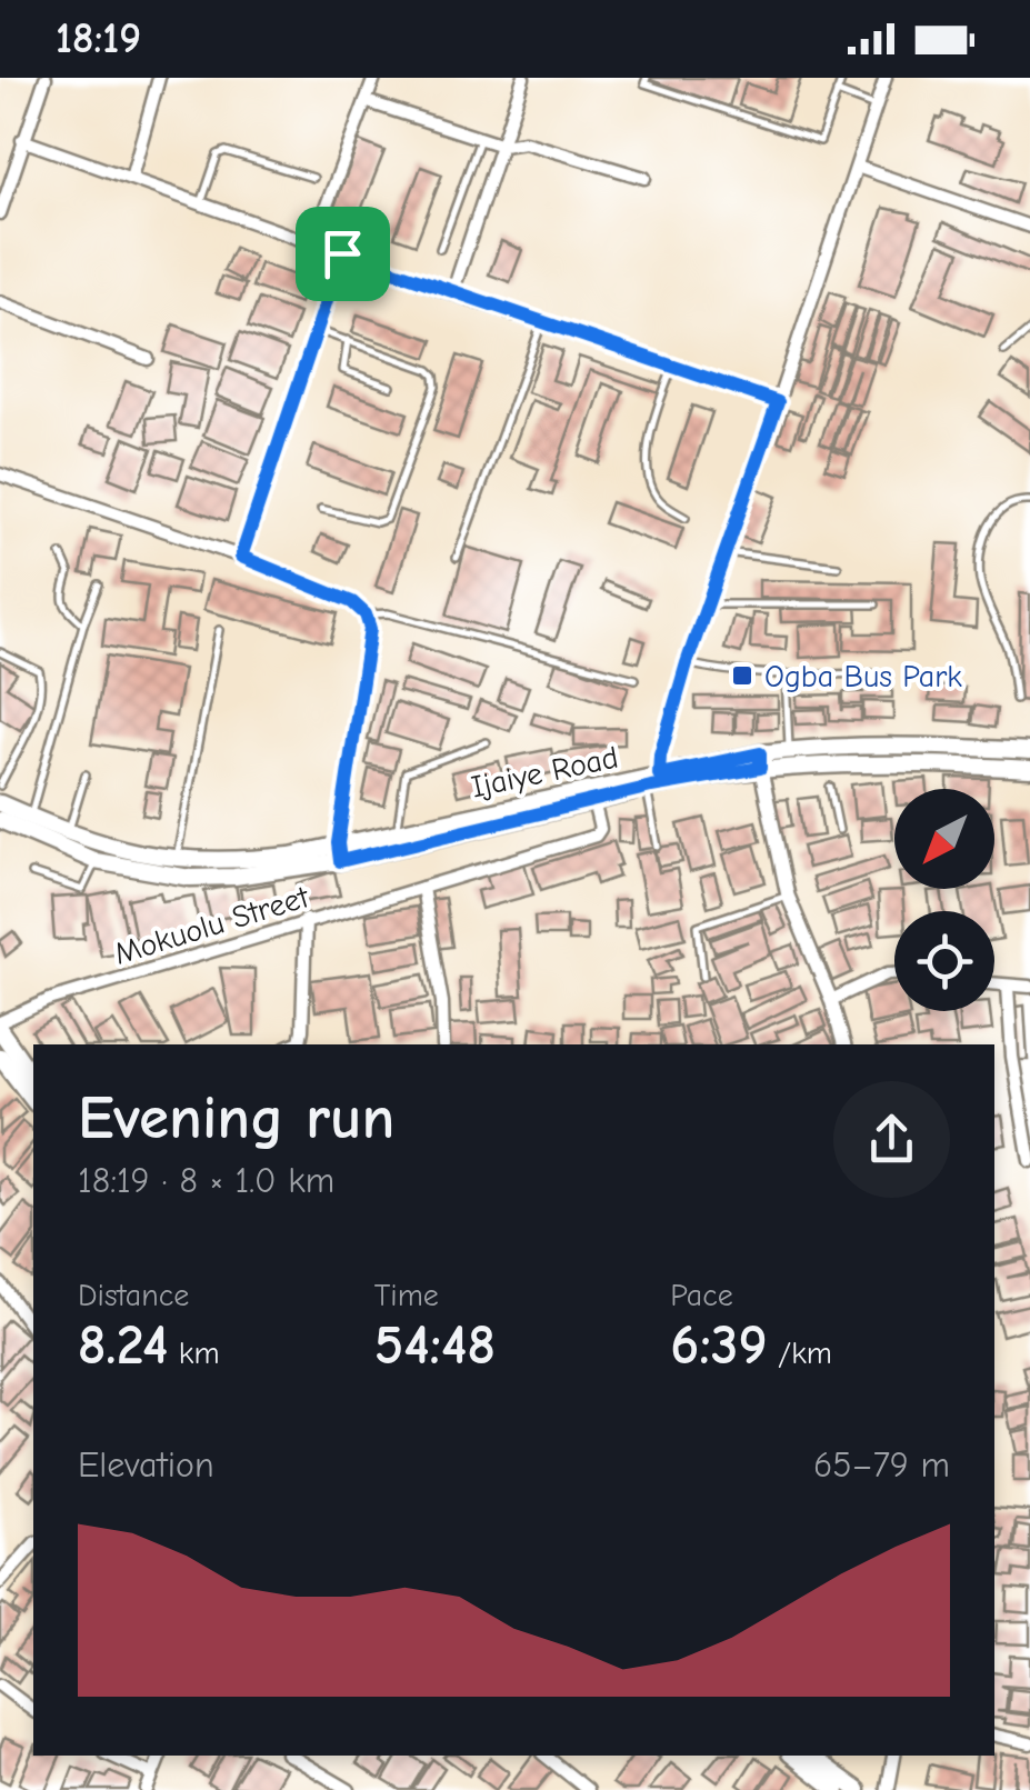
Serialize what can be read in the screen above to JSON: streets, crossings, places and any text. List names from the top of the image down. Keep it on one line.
{"streets":{"main road":["Ijaiye Road"],"street":["Mokuolu Street"]},"crossings":[["Ijaiye Road","Mokuolu Street"]],"places":{"transit":["Ogba Bus Park"]},"north":"bottom left","page":{"status":"18:19","heading":["Evening run","18:19 · 8 × 1.0 km"],"stats":[["Distance","8.24 km"],["Time","54:48"],["Pace","6:39 /km"]],"chart":["Elevation","65–79 m"]}}
